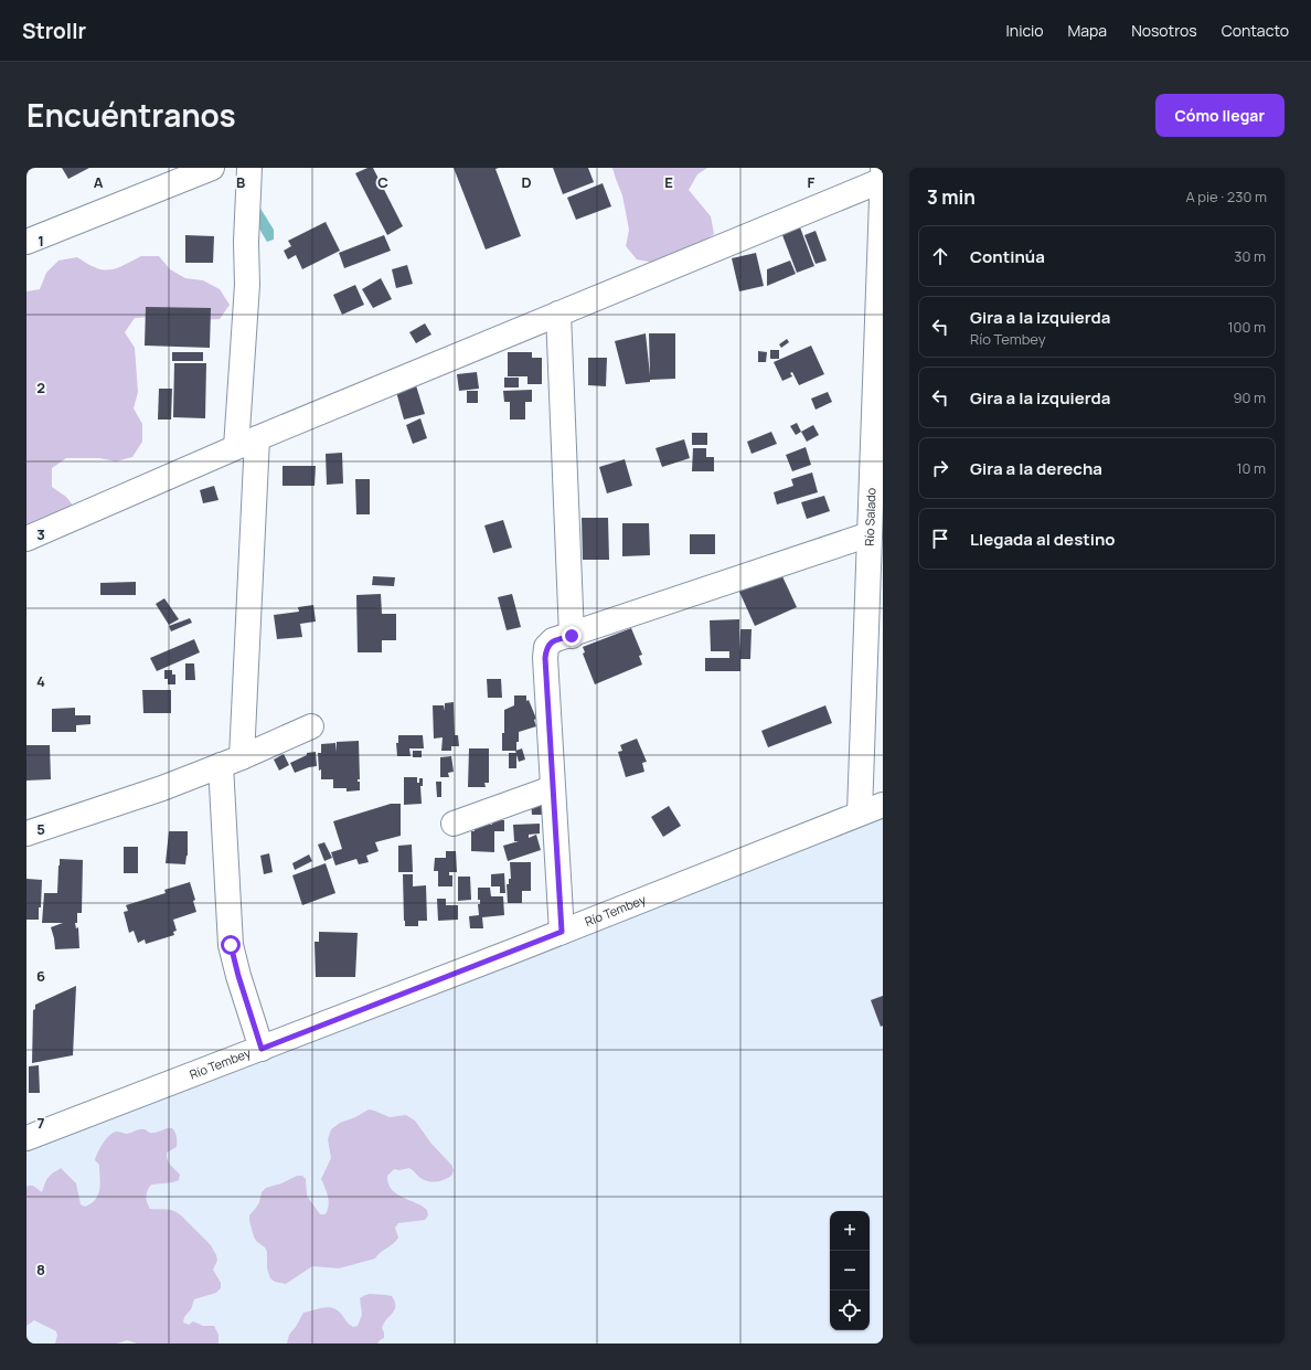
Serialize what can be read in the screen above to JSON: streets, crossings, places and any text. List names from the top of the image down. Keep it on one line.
{"streets":{"street":["Río Salado","Río Tembey"]},"crossings":[["Río Salado","Río Tembey"]],"page":{"header":"Strollr","nav":["Inicio","Mapa","Nosotros","Contacto"],"title":"Encuéntranos","buttons":"Cómo llegar","heading":["3 min","A pie · 230 m"],"list":[["Continúa","30 m"],["Gira a la izquierda","Río Tembey","100 m"],["Gira a la izquierda","90 m"],["Gira a la derecha","10 m"],"Llegada al destino"],"map_buttons":["+","−"]},"grid":{"columns":["A","B","C","D","E","F"],"rows":["1","2","3","4","5","6","7","8"]}}
